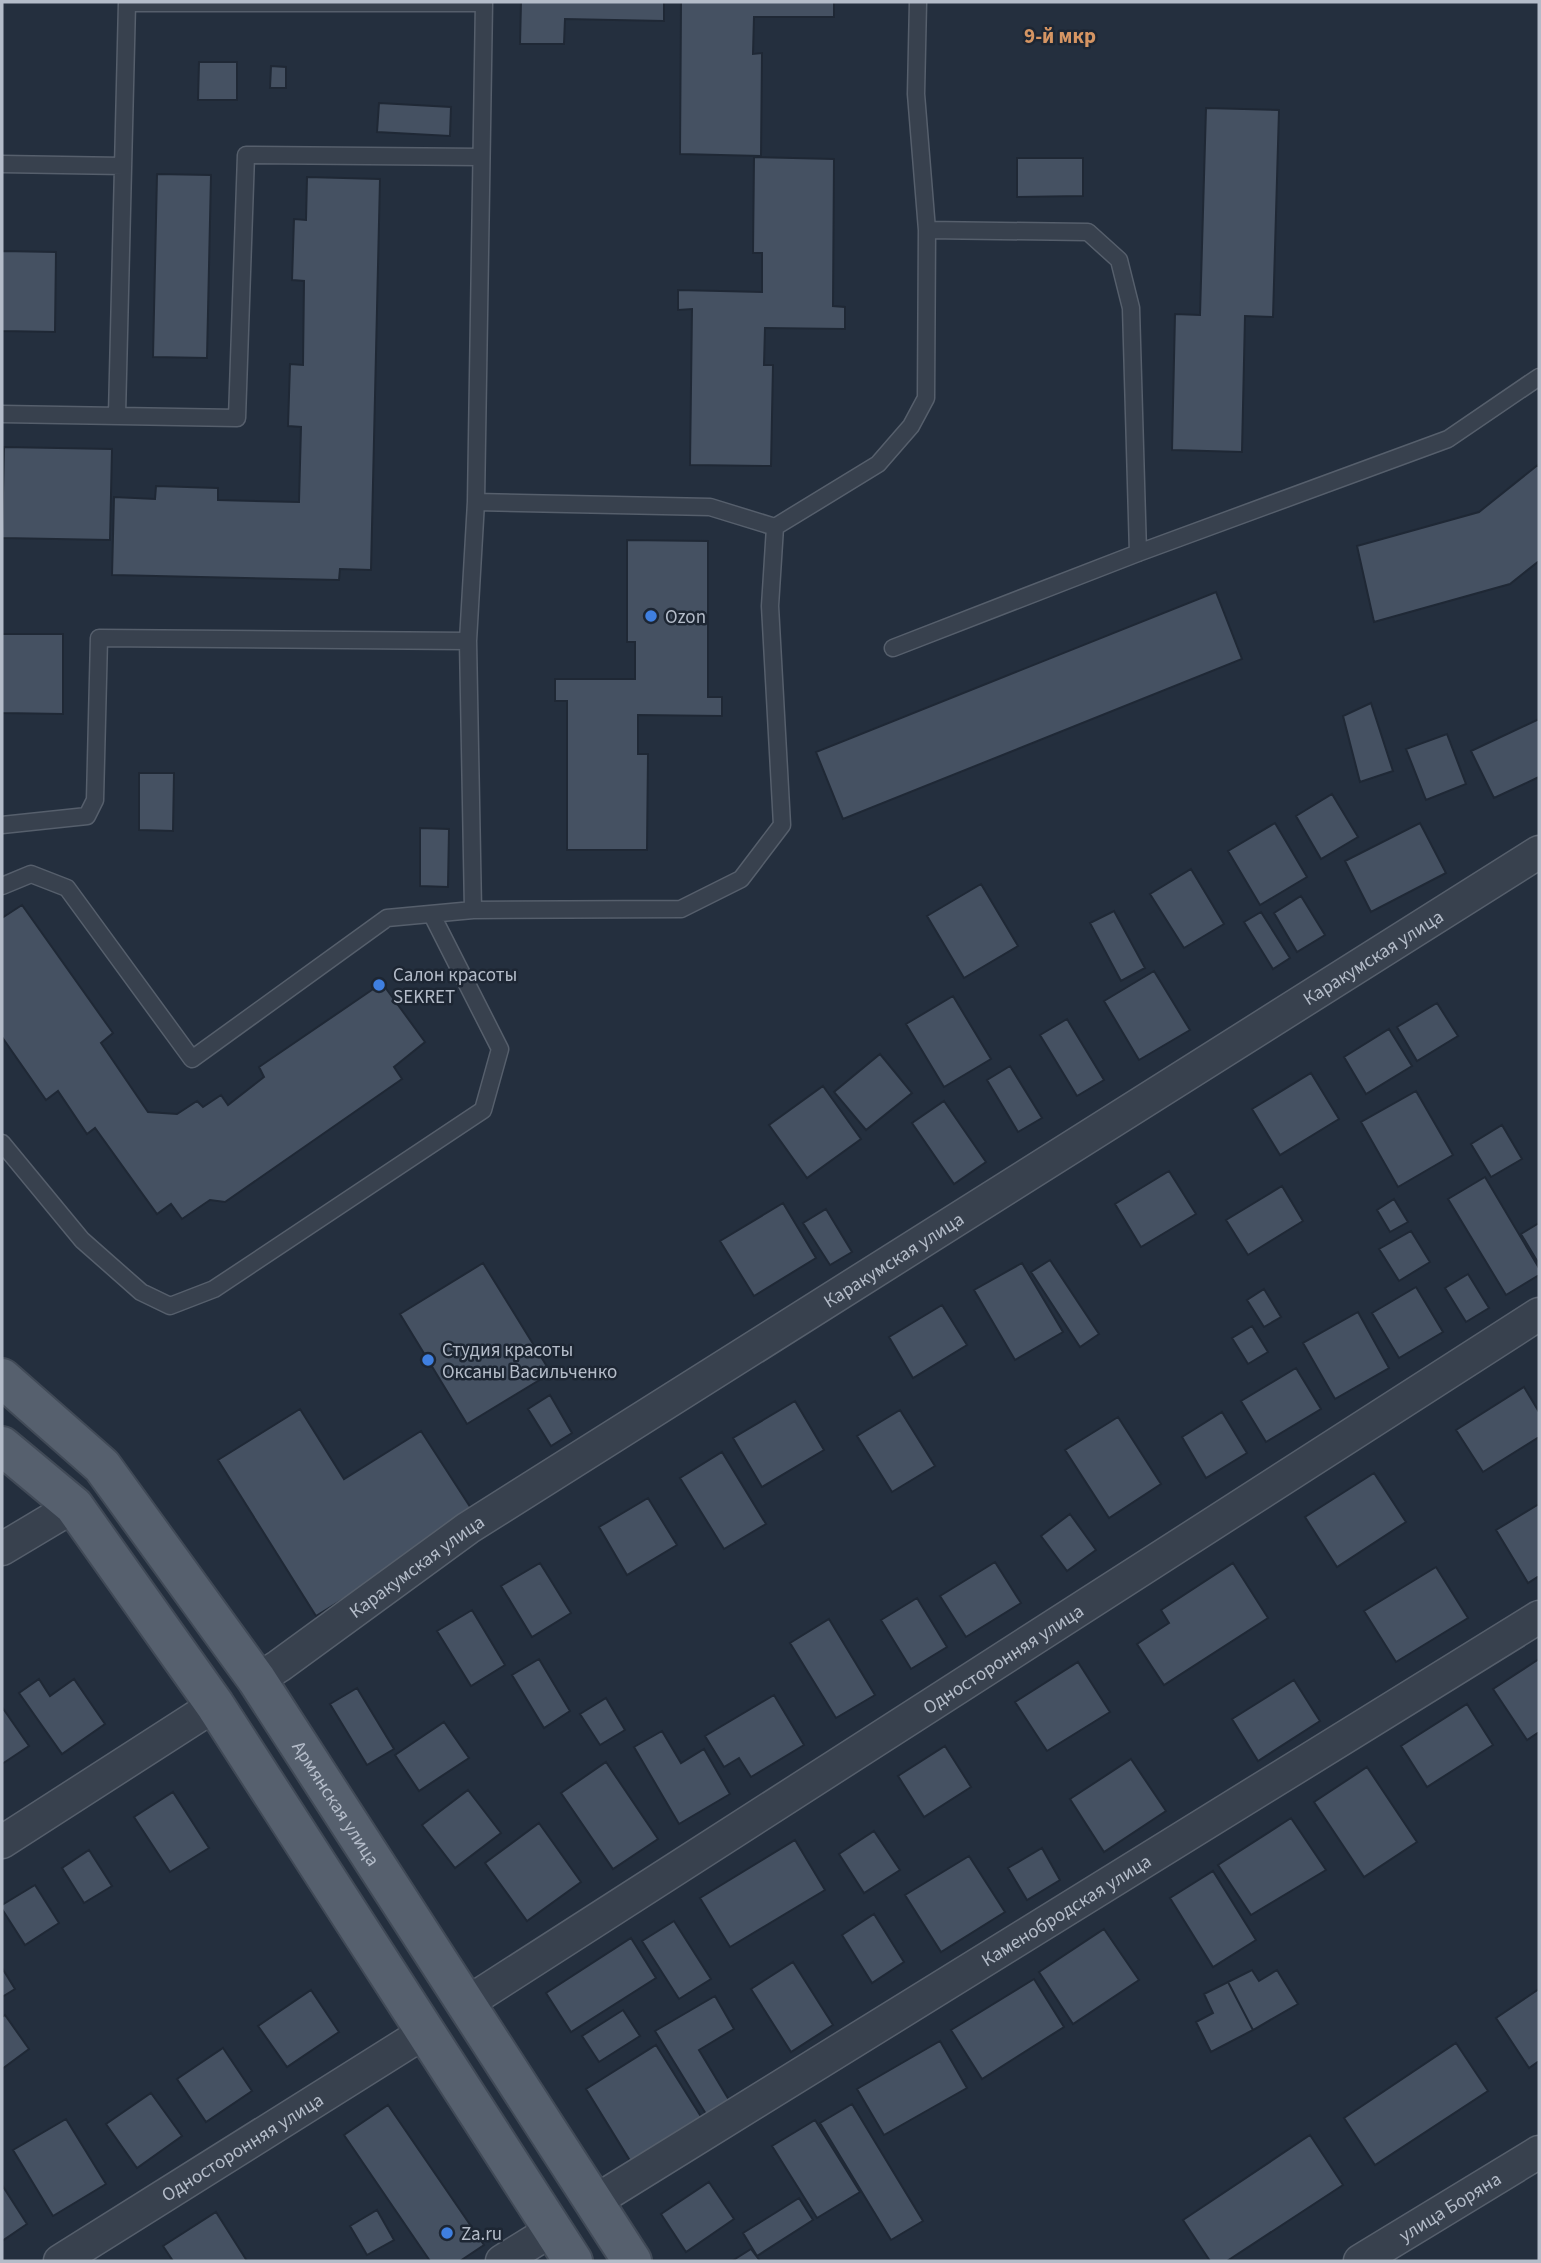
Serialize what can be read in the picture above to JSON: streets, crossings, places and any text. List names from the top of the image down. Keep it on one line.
{"streets":{"main road":["Армянская улица"],"street":["Каракумская улица","Односторонняя улица","Каменобродская улица","улица Боряна"]},"crossings":[["Каракумская улица","Армянская улица"],["Односторонняя улица","Армянская улица"],["Армянская улица","Каменобродская улица"]],"districts":["9-й мкр"],"places":["Ozon","Салон красоты SEKRET","Студия красоты Оксаны Васильченко","Za.ru"]}
